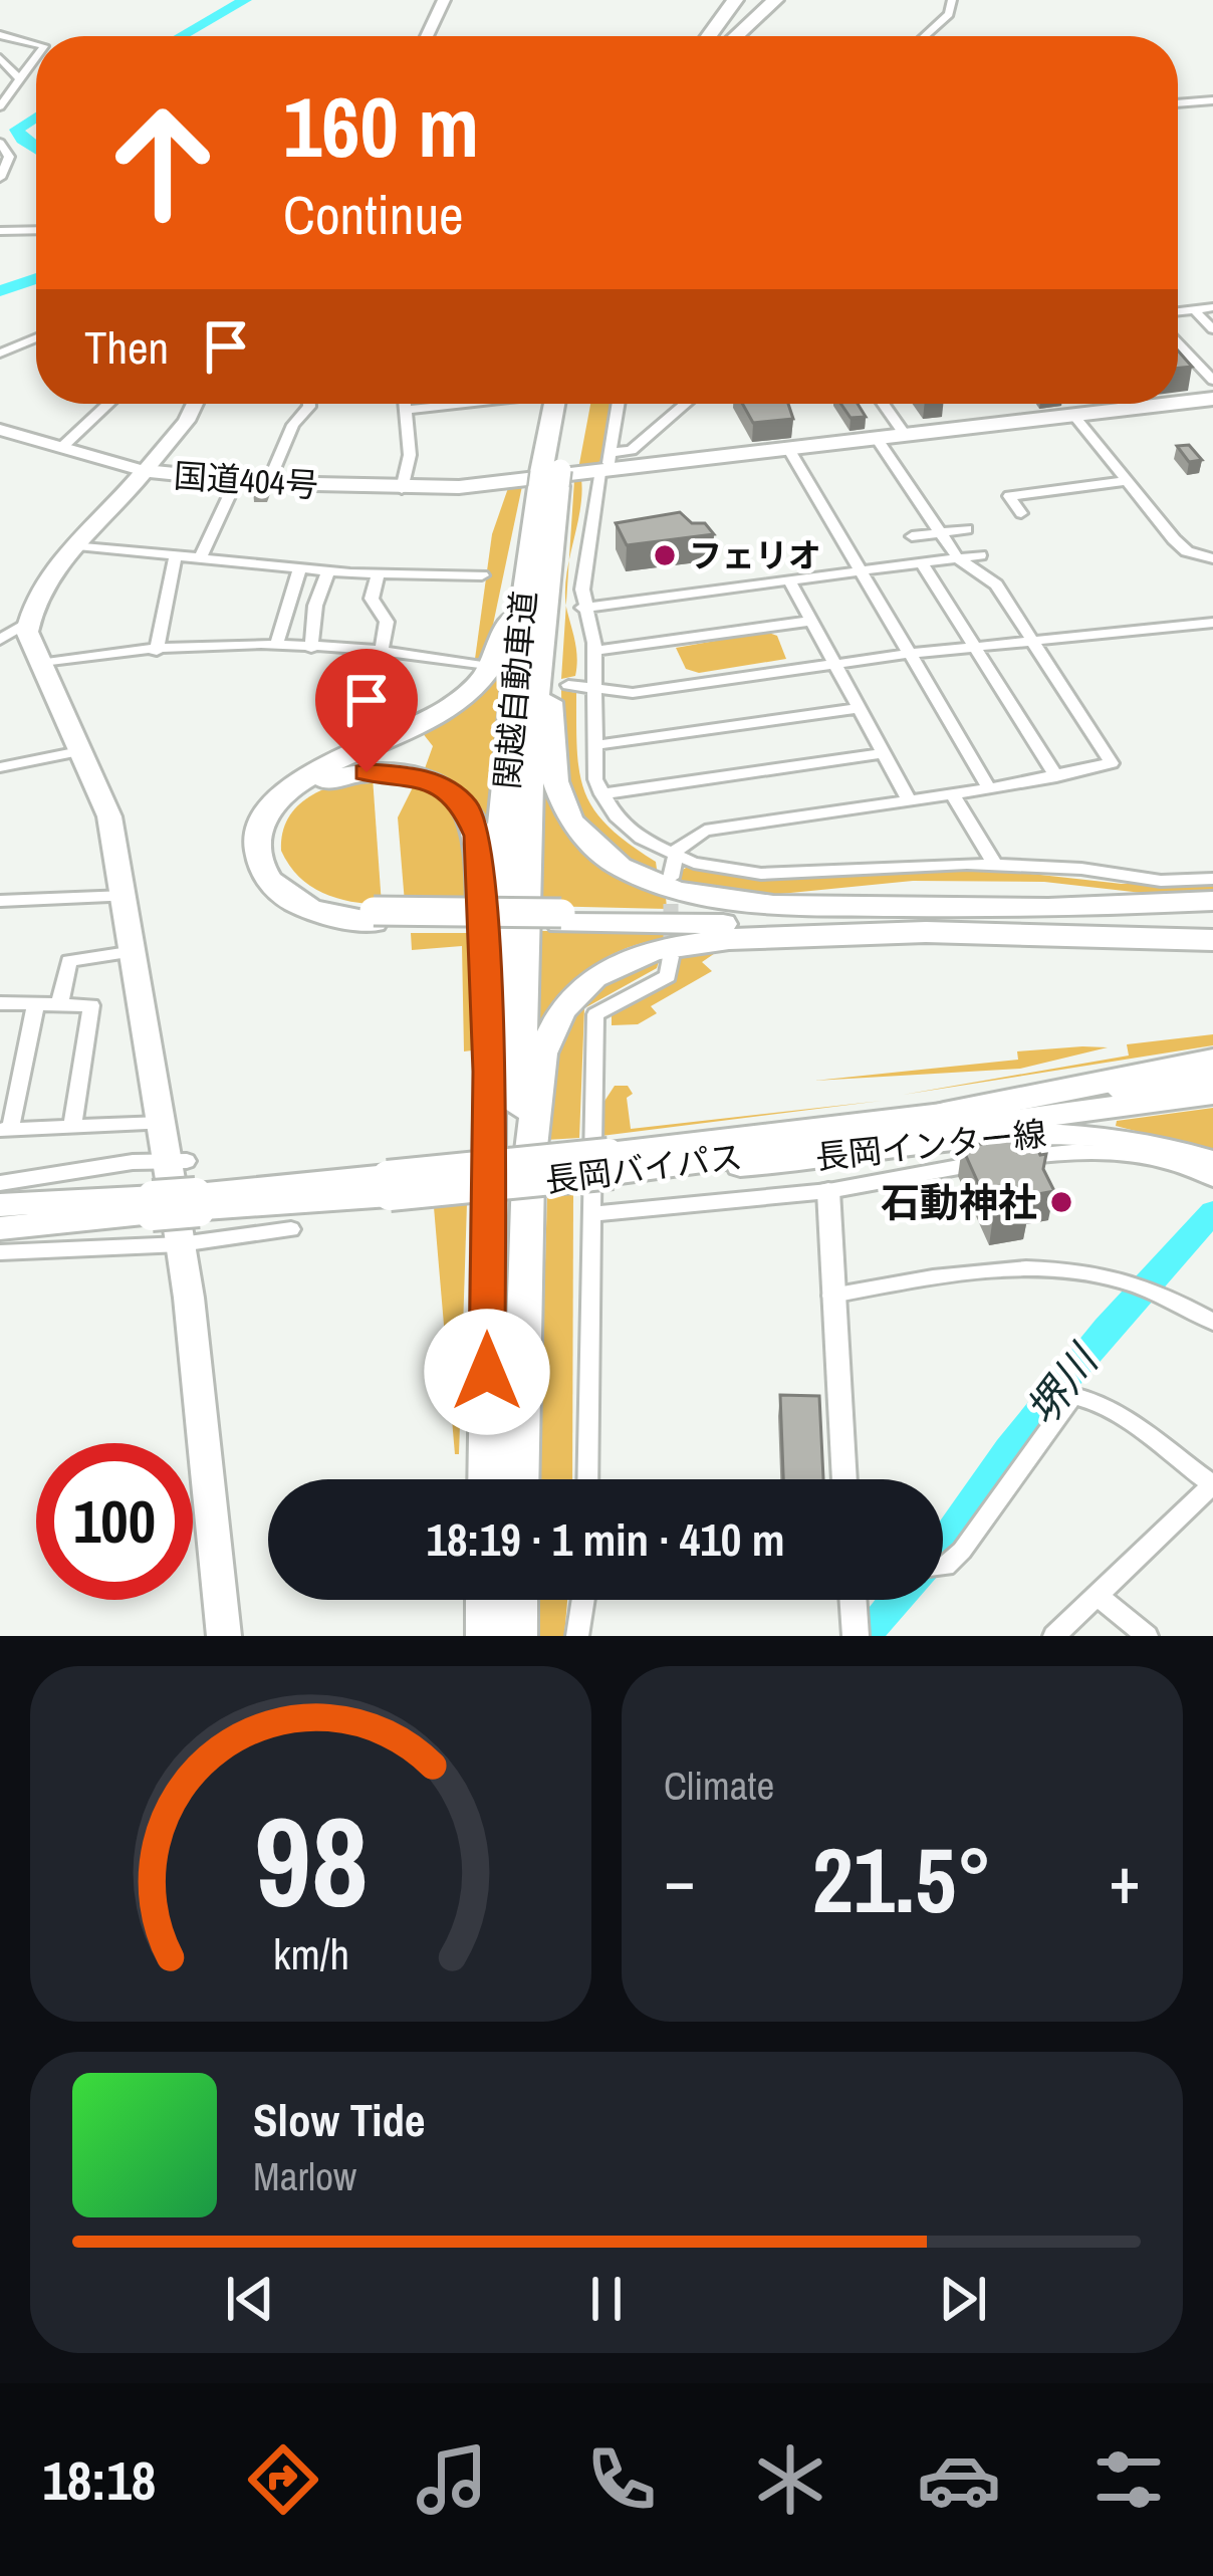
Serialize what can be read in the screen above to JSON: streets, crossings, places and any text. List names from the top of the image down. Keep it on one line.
{"streets":{"highway":["関越自動車道"],"main road":["国道404号","長岡インター線","長岡バイパス"]},"crossings":[["長岡インター線","長岡バイパス"]],"water":["堺川"],"places":["フェリオ","石動神社"],"page":{"turn":["160 m","Continue"],"then":"Then","limit":"100","trip":"18:19 · 1 min · 410 m","tile":"Climate","heat":["−","21.5°","+"],"song":["Slow Tide","Marlow"],"tabs":"18:18","gauge":["98","km/h"]}}
